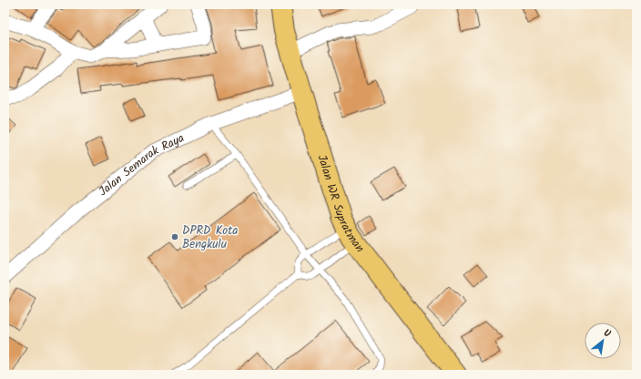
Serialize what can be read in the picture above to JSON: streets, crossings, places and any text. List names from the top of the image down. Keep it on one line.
{"streets":{"highway":["Jalan WR Supratman"],"street":["Jalan Semarak Raya"]},"crossings":[["Jalan Semarak Raya","Jalan WR Supratman"]],"places":["DPRD Kota Bengkulu"],"north":"top right"}
